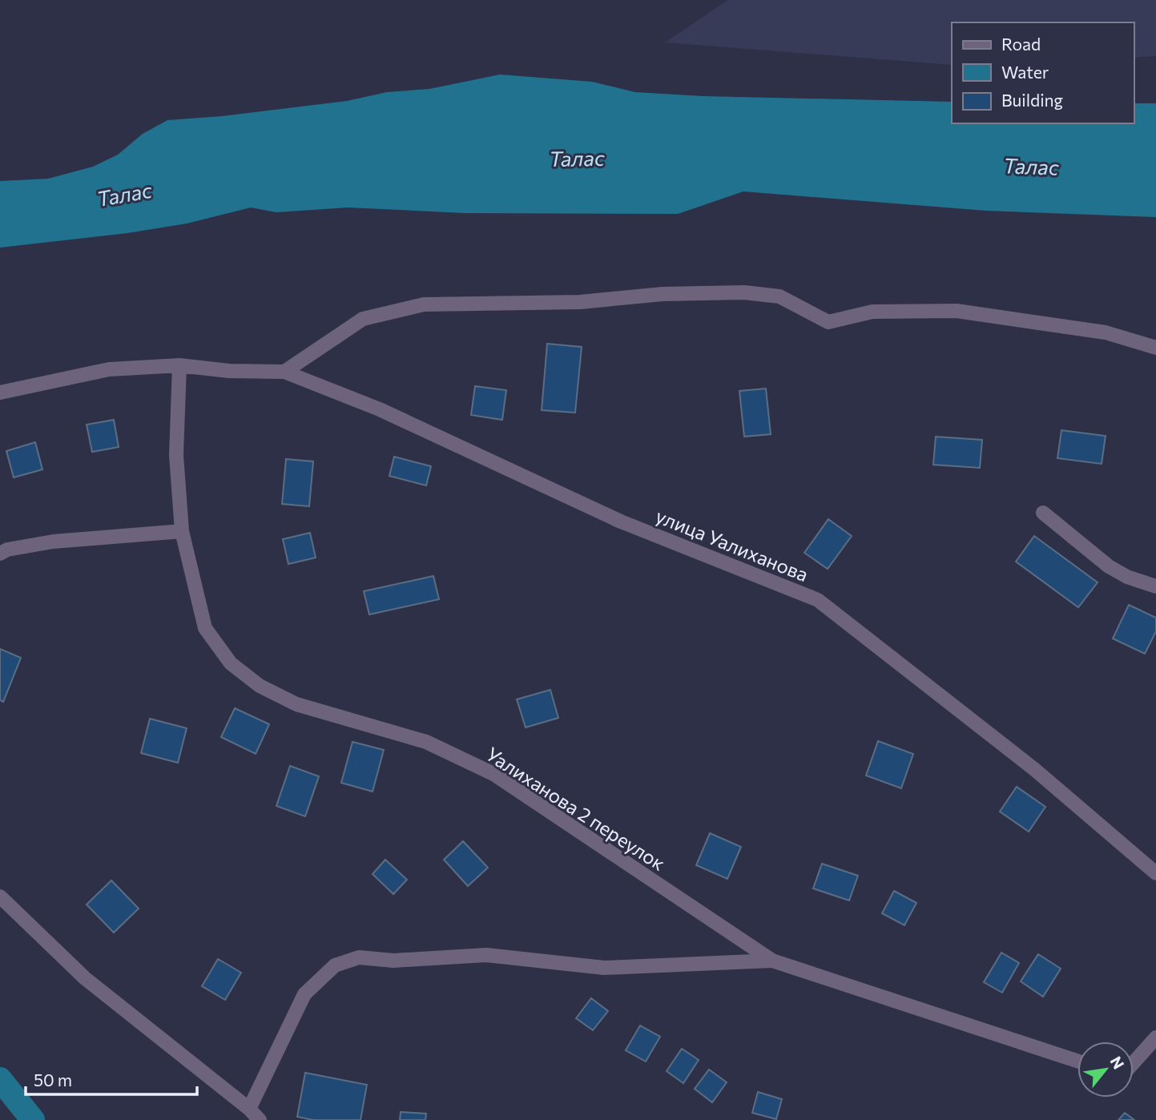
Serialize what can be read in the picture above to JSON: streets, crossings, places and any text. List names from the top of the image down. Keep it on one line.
{"streets":{"street":["улица Уалиханова","Уалиханова 2 переулок"]},"crossings":[["улица Уалиханова","Уалиханова 2 переулок"]],"water":["Талас"],"legend":["Road","Water","Building"],"scale_bar":"50 m","north":"top right"}
